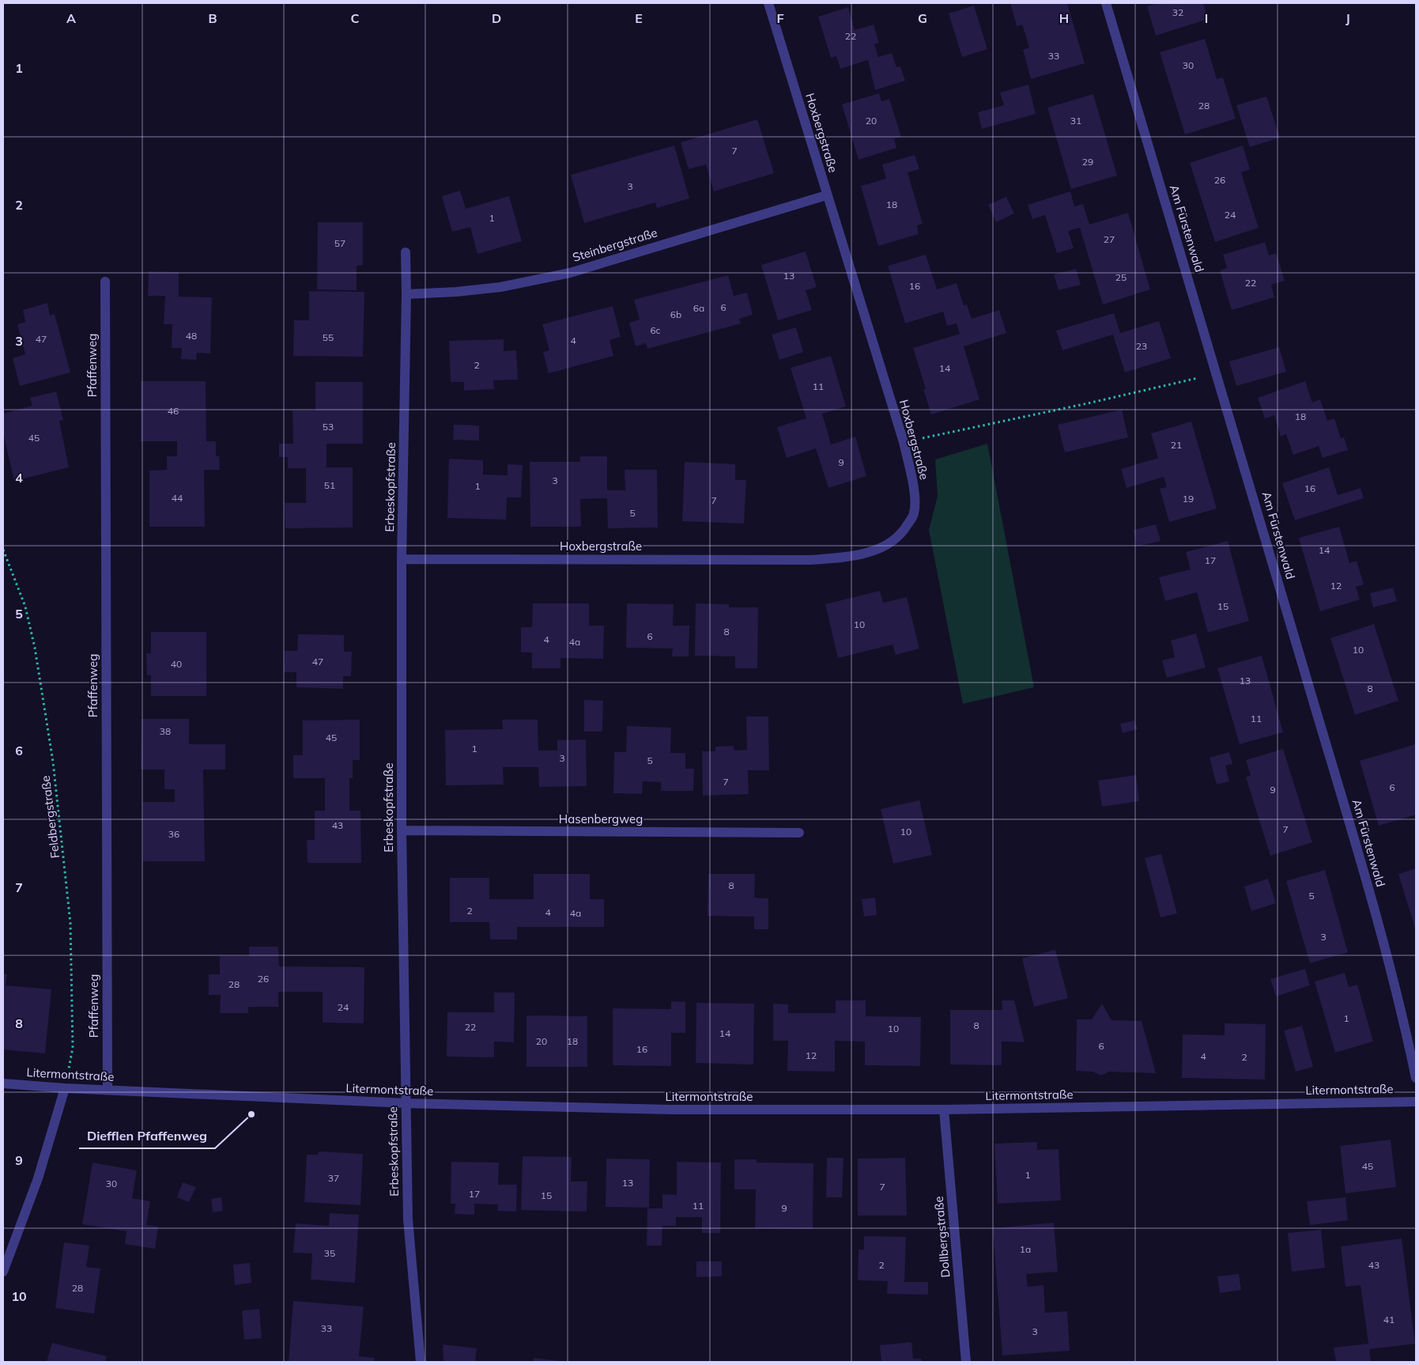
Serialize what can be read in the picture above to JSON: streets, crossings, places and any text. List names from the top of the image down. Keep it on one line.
{"streets":{"street":["Hoxbergstraße","Am Fürstenwald","Steinbergstraße","Pfaffenweg","Erbeskopfstraße","Hasenbergweg","Litermontstraße","Dollbergstraße"],"path":["Feldbergstraße"]},"crossings":[["Hoxbergstraße","Steinbergstraße"],["Hoxbergstraße","Erbeskopfstraße"],["Steinbergstraße","Erbeskopfstraße"],["Pfaffenweg","Litermontstraße"],["Erbeskopfstraße","Hasenbergweg"],["Erbeskopfstraße","Litermontstraße"],["Feldbergstraße","Litermontstraße"],["Litermontstraße","Dollbergstraße"]],"places":["Diefflen Pfaffenweg"],"house_numbers":["32","22","33","30","28","20","31","7","29","26","3","18","24","1","27","57","13","25","22","16","6","6a","6b","6c","48","55","47","4","23","2","14","11","46","18","53","45","21","9","3","51","1","16","44","19","7","5","14","17","12","15","10","8","6","4","4a","10","47","40","13","8","11","38","45","1","3","5","7","6","9","43","7","10","36","8","5","2","4","4a","3","26","28","24","1","8","22","10","14","20","18","6","16","12","4","2","45","1","37","13","30","7","17","15","11","9","1a","35","2","43","28","41","33","3"],"grid":{"columns":["A","B","C","D","E","F","G","H","I","J"],"rows":["1","2","3","4","5","6","7","8","9","10"]}}
